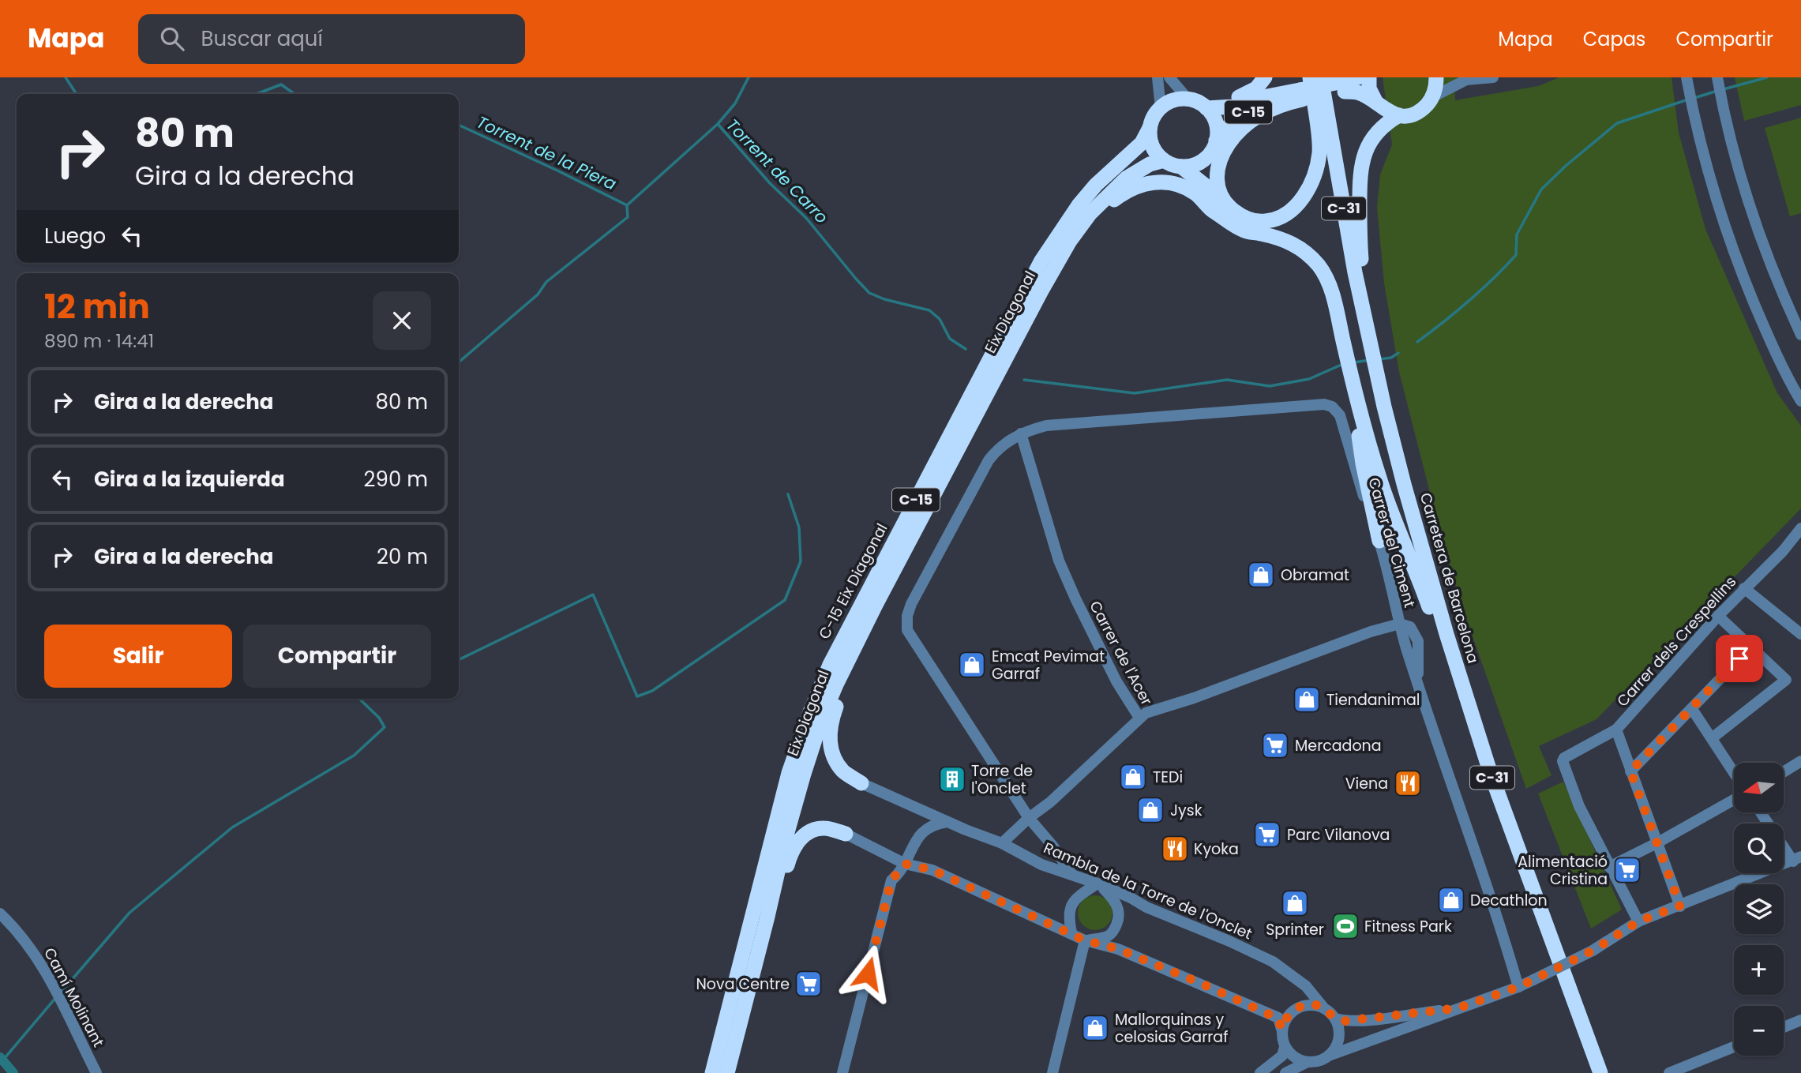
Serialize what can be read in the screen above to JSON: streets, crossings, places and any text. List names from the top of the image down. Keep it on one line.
{"streets":{"highway":["C-15","C-31","Eix Diagonal","Carretera de Barcelona","C-15 Eix Diagonal"],"street":["Carrer del Ciment","Carrer dels Crespellins","Carrer de l'Acer","Rambla de la Torre de l'Onclet","Camí Molinant"]},"crossings":[["C-15","Eix Diagonal"],["C-15","C-15 Eix Diagonal"],["Eix Diagonal","C-15 Eix Diagonal"],["Carrer del Ciment","Carrer de l'Acer"]],"water":["Torrent de la Piera","Torrent de Carro"],"places":{"shop":["Obramat","Emcat Pevimat Garraf","Tiendanimal","TEDi","Jysk","Decathlon","Sprinter","Mallorquinas y celosias Garraf"],"supermarket":["Mercadona","Parc Vilanova","Alimentació Cristina","Nova Centre"],"building":["Torre de l'Onclet"],"restaurant":["Viena","Kyoka"],"sports":["Fitness Park"]},"north":"left","page":{"header":"Mapa","search":"Buscar aquí","nav":["Mapa","Capas","Compartir"],"turn":["80 m","Gira a la derecha"],"then":"Luego","heading":["12 min","890 m · 14:41"],"list":[{"name":"Gira a la derecha","value":"80 m"},{"name":"Gira a la izquierda","value":"290 m"},{"name":"Gira a la derecha","value":"20 m"}],"buttons":["Salir","Compartir"],"map_buttons":["+","−"]}}
